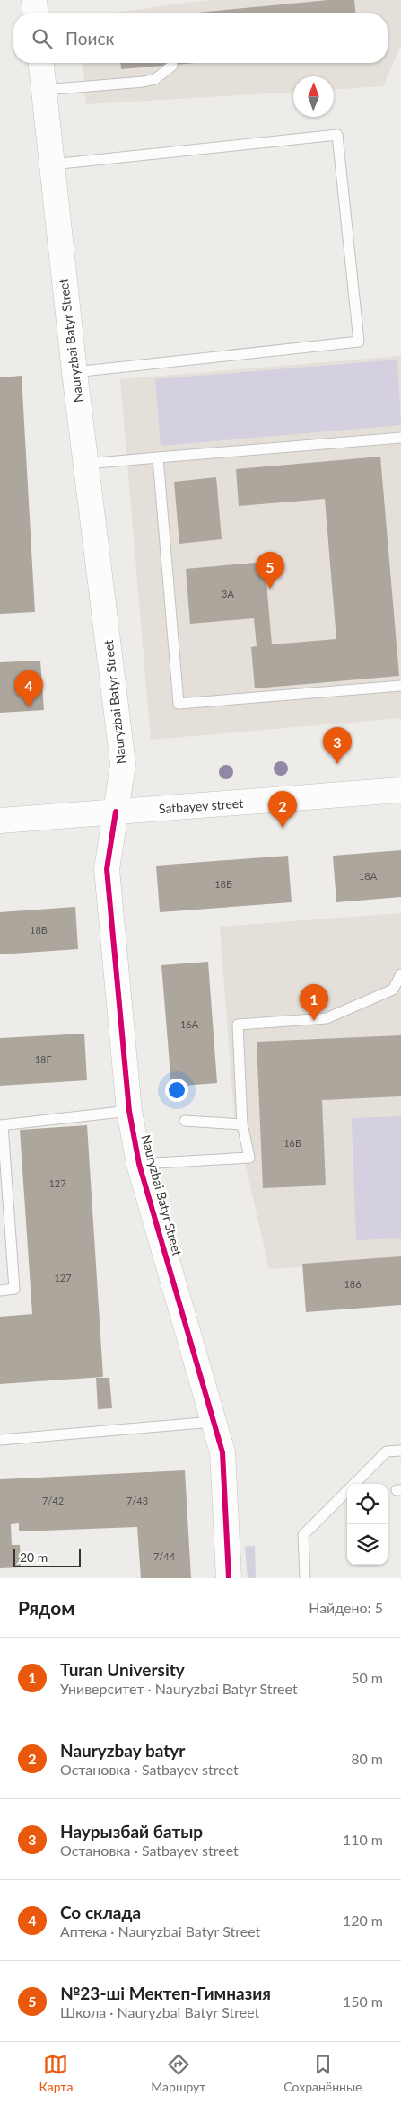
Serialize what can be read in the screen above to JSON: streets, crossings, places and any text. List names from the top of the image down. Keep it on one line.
{"streets":{"main road":["Nauryzbai Batyr Street","Satbayev street"]},"crossings":[["Nauryzbai Batyr Street","Satbayev street"]],"house_numbers":["3А","18А","18Б","18В","16А","18Г","16Б","127","127","186","7/42","7/43","7/44"],"scale_bar":"20 m","north":"top","page":{"search":"Поиск","pins":["5","4","3","2","1"],"scale":"20 m","heading":["Рядом","Найдено: 5"],"list":[{"mark":"1","name":"Turan University","note":"Университет · Nauryzbai Batyr Street","value":"50 m"},{"mark":"2","name":"Nauryzbay batyr","note":"Остановка · Satbayev street","value":"80 m"},{"mark":"3","name":"Наурызбай батыр","note":"Остановка · Satbayev street","value":"110 m"},{"mark":"4","name":"Со склада","note":"Аптека · Nauryzbai Batyr Street","value":"120 m"},{"mark":"5","name":"№23-ші Мектеп-Гимназия","note":"Школа · Nauryzbai Batyr Street","value":"150 m"}],"nav":["Карта","Маршрут","Сохранённые"]}}
